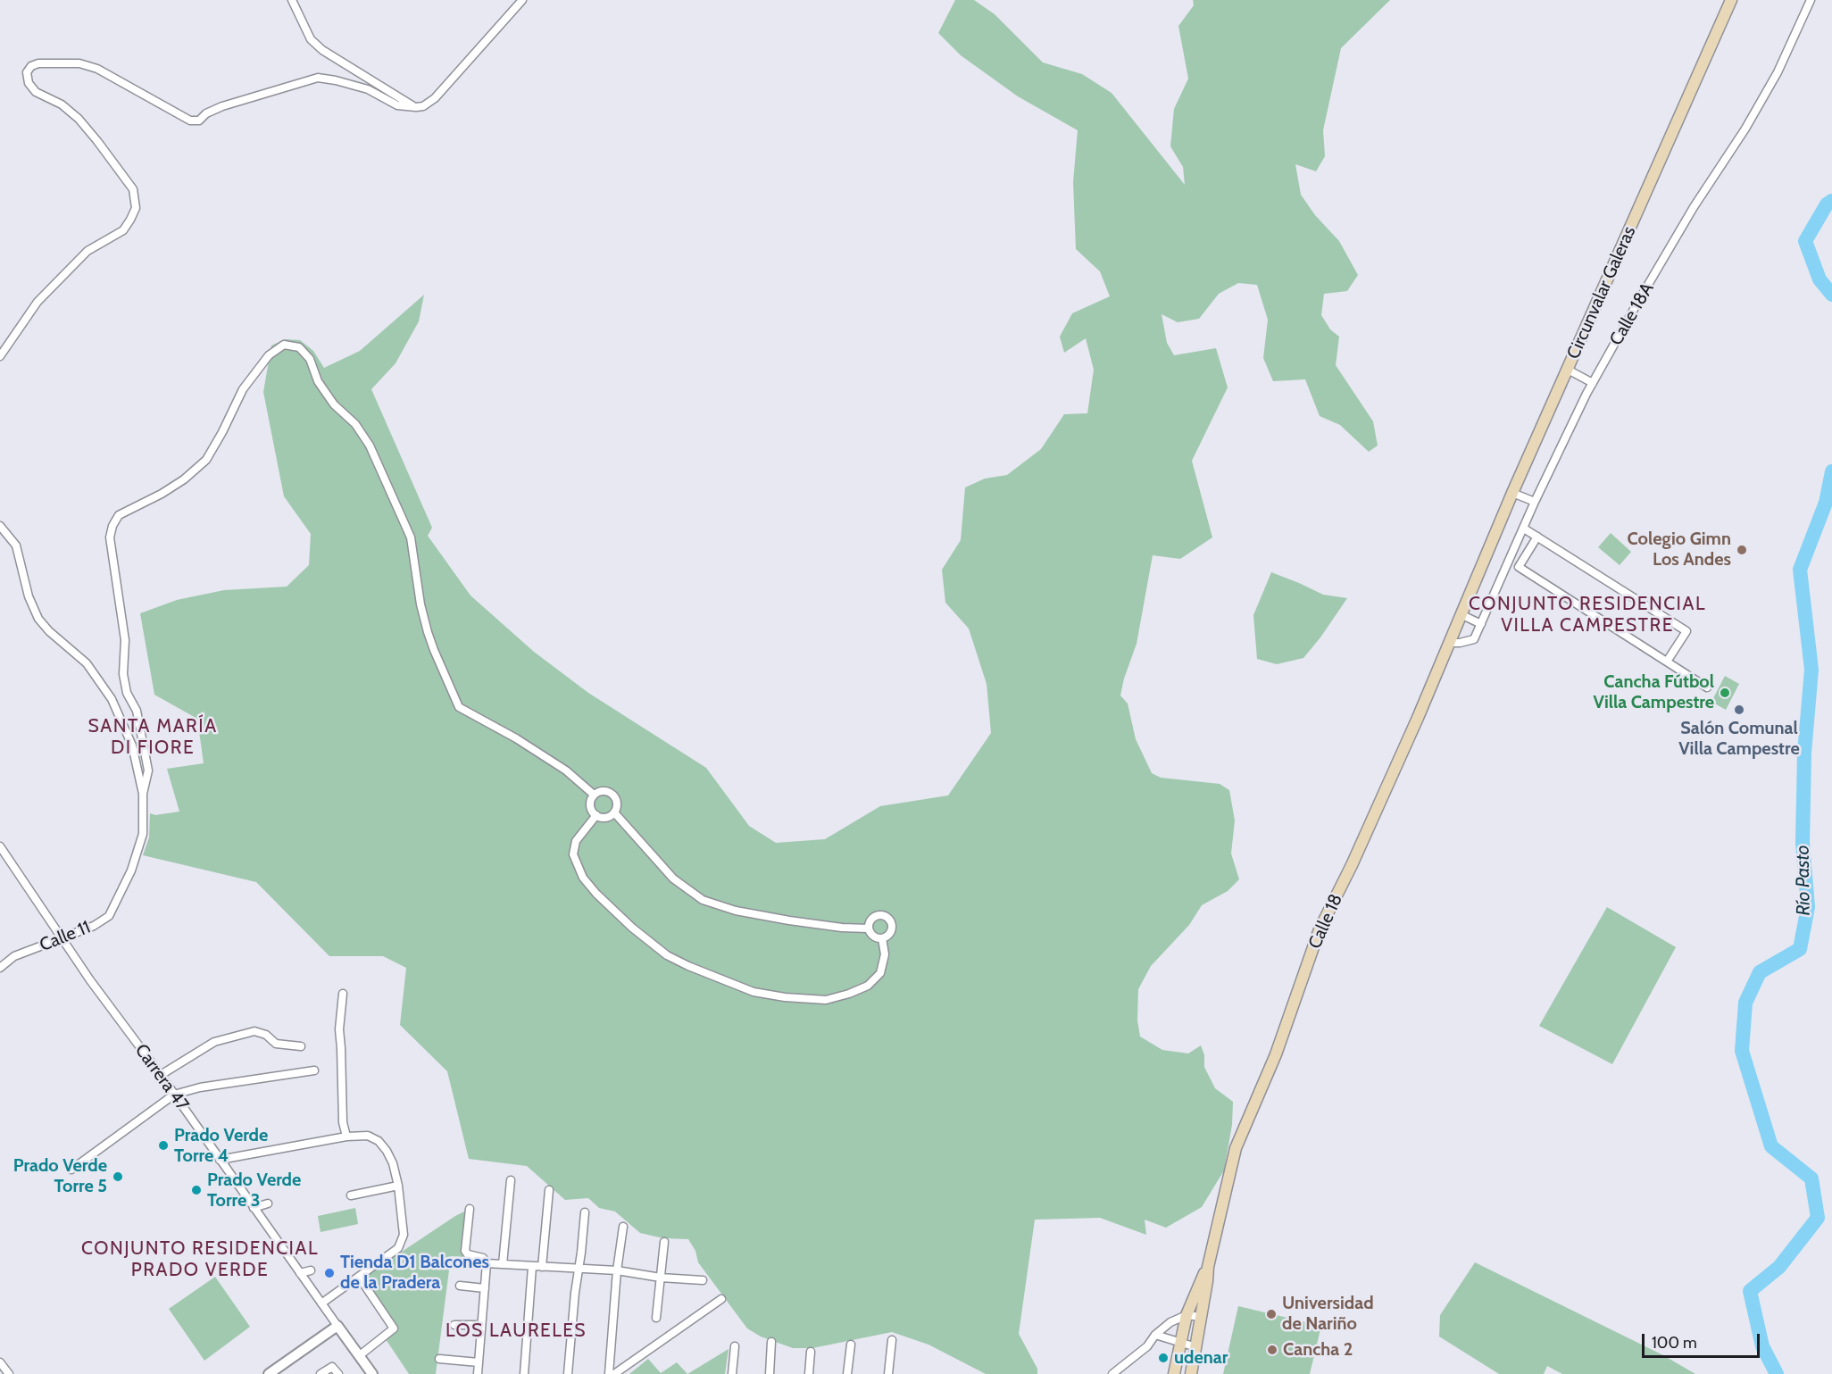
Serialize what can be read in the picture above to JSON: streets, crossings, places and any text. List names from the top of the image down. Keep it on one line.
{"streets":{"main road":["Circunvalar Galeras","Calle 18"],"street":["Calle 18A","Calle 11","Carrera 47"]},"crossings":[["Circunvalar Galeras","Calle 18"],["Calle 18A","Calle 18"],["Calle 11","Carrera 47"]],"districts":["CONJUNTO RESIDENCIAL VILLA CAMPESTRE","SANTA MARÍA DI FIORE","CONJUNTO RESIDENCIAL PRADO VERDE","LOS LAURELES"],"water":["Río Pasto"],"places":["Colegio Gimn Los Andes","Cancha Fútbol Villa Campestre","Salón Comunal Villa Campestre","Prado Verde Torre 4","Prado Verde Torre 5","Prado Verde Torre 3","Tienda D1 Balcones de la Pradera","Universidad de Nariño","Cancha 2","udenar"],"scale_bar":"100 m"}
